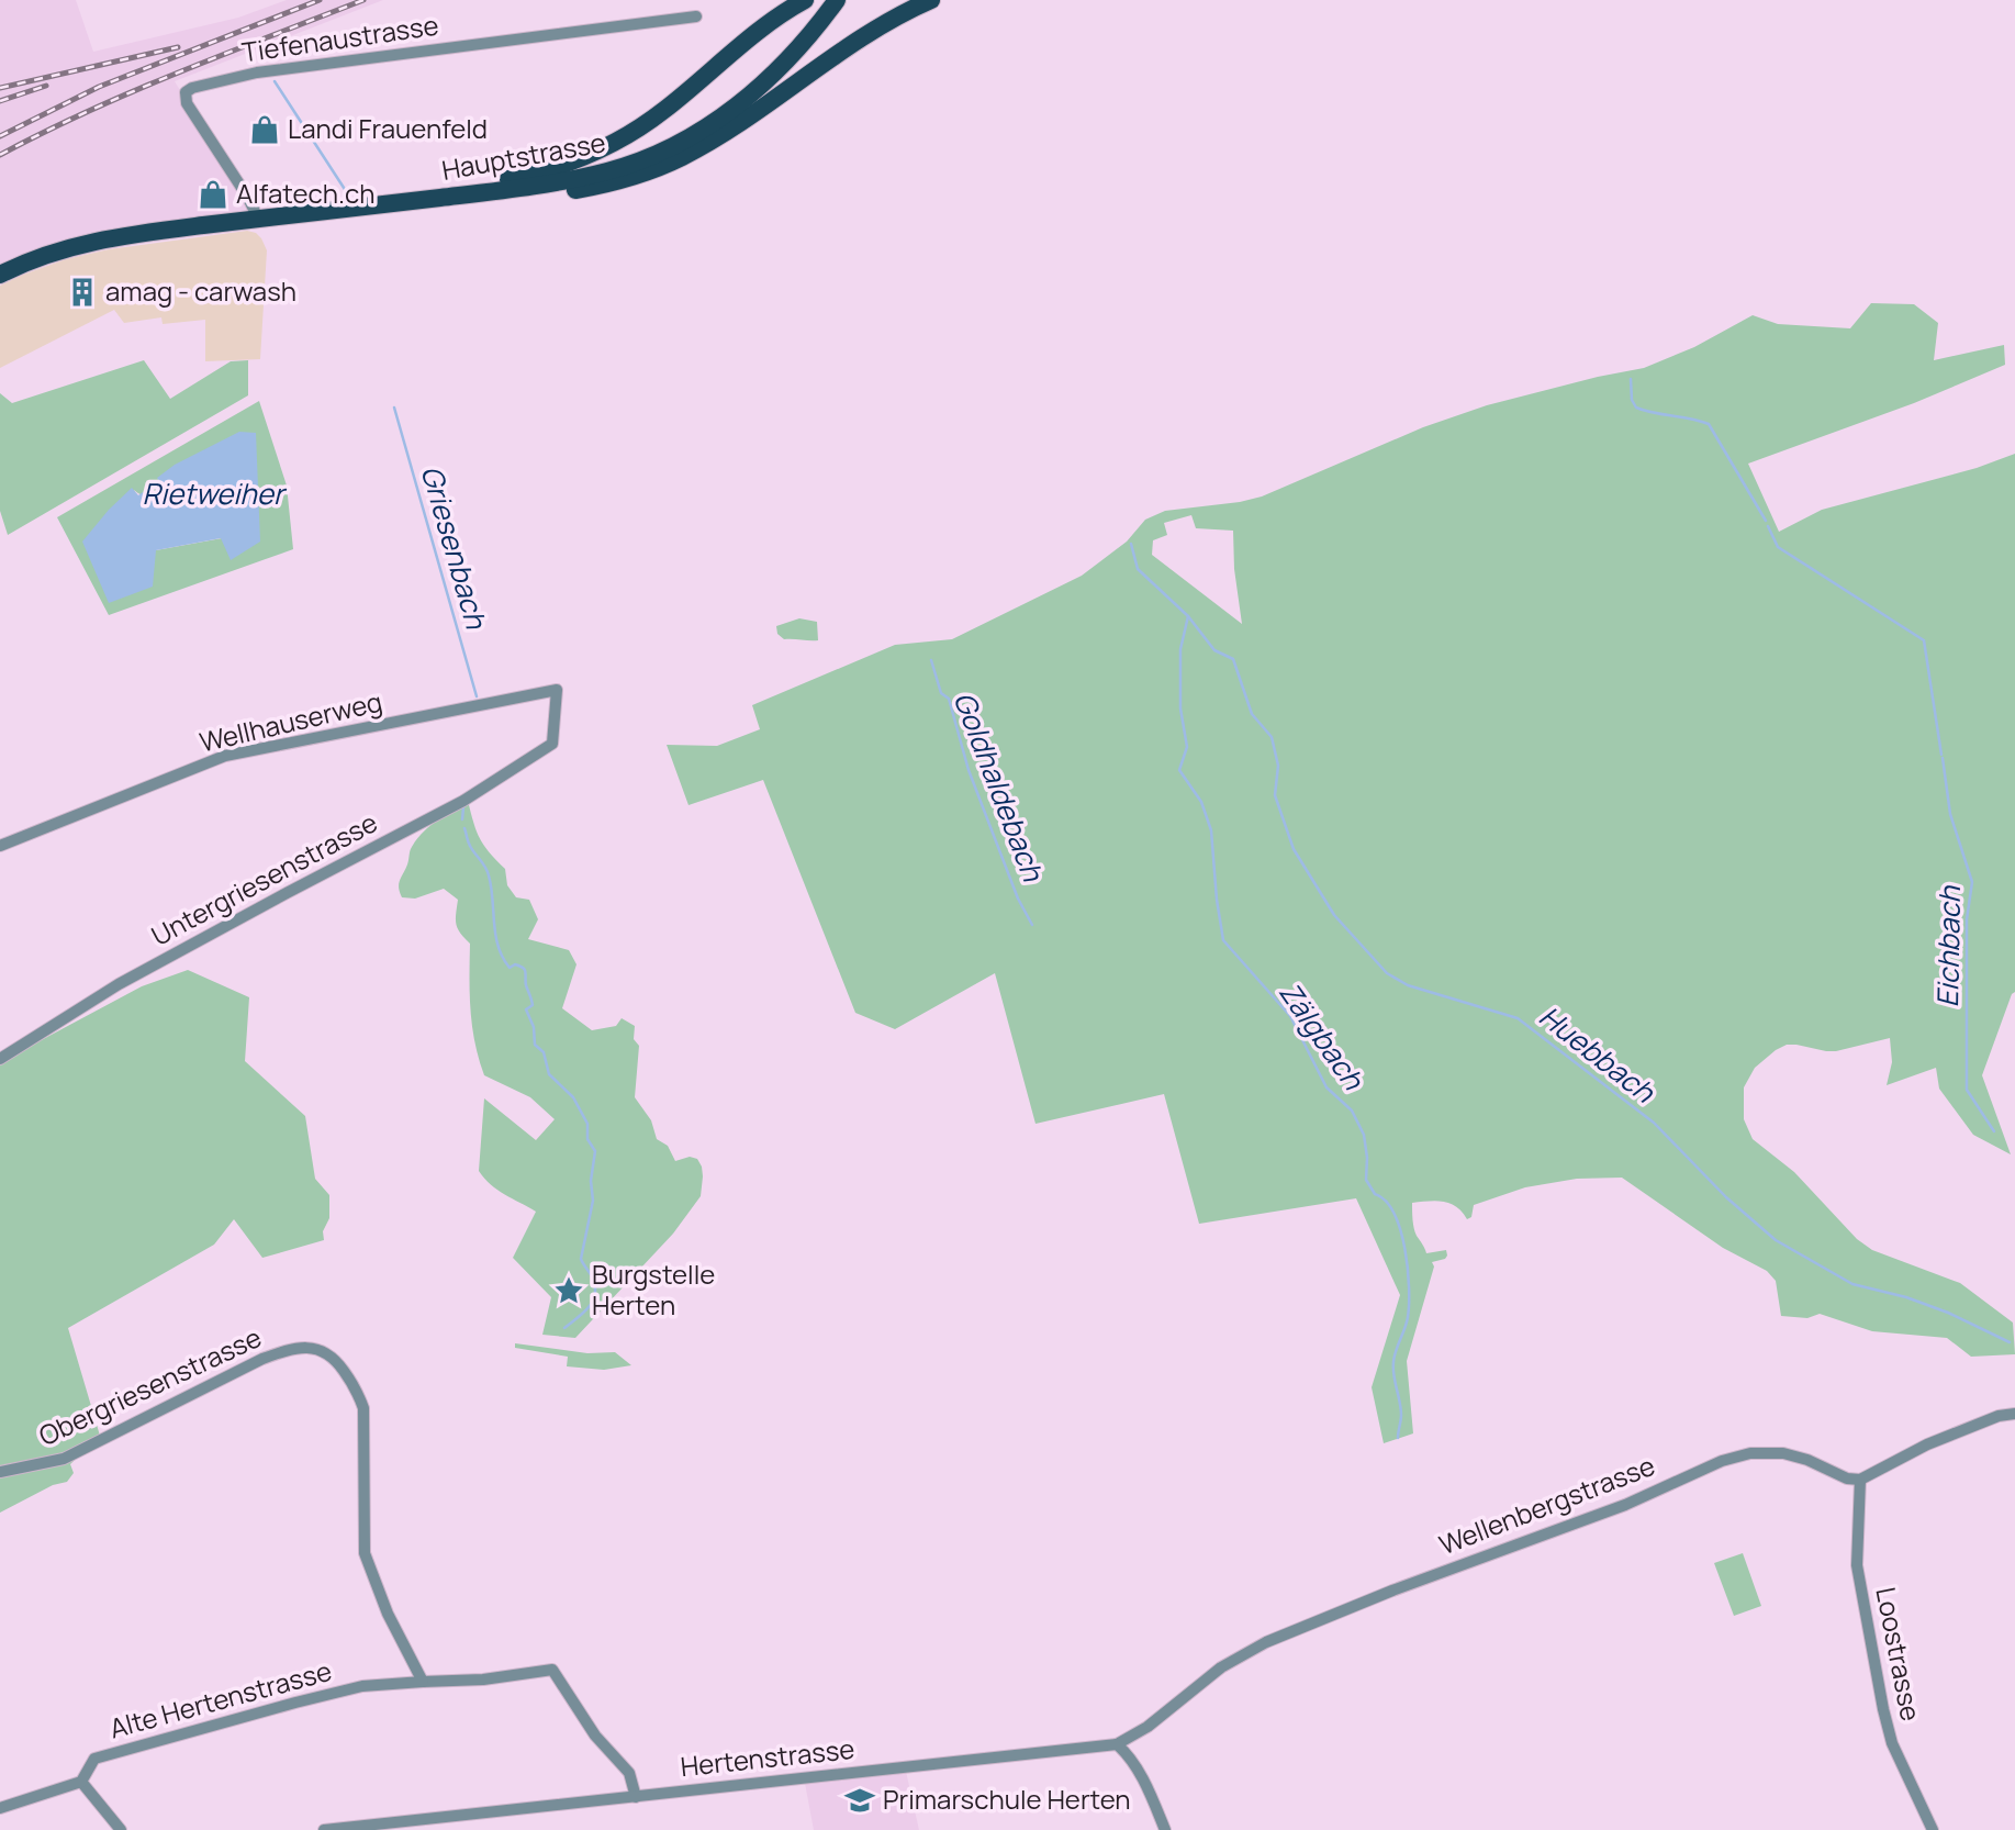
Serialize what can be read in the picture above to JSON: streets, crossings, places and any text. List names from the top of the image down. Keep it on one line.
{"streets":{"main road":["Hauptstrasse"],"street":["Tiefenaustrasse","Wellhauserweg","Untergriesenstrasse","Obergriesenstrasse","Wellenbergstrasse","Loostrasse","Alte Hertenstrasse","Hertenstrasse"]},"crossings":[["Wellhauserweg","Untergriesenstrasse"],["Obergriesenstrasse","Alte Hertenstrasse"],["Wellenbergstrasse","Loostrasse"],["Wellenbergstrasse","Hertenstrasse"]],"water":["Rietweiher","Griesenbach","Goldhaldebach","Eichbach","Zälgbach","Huebbach"],"places":{"shop":["Landi Frauenfeld","Alfatech.ch"],"building":["amag - carwash"],"place":["Burgstelle Herten"],"school or university":["Primarschule Herten"]}}
